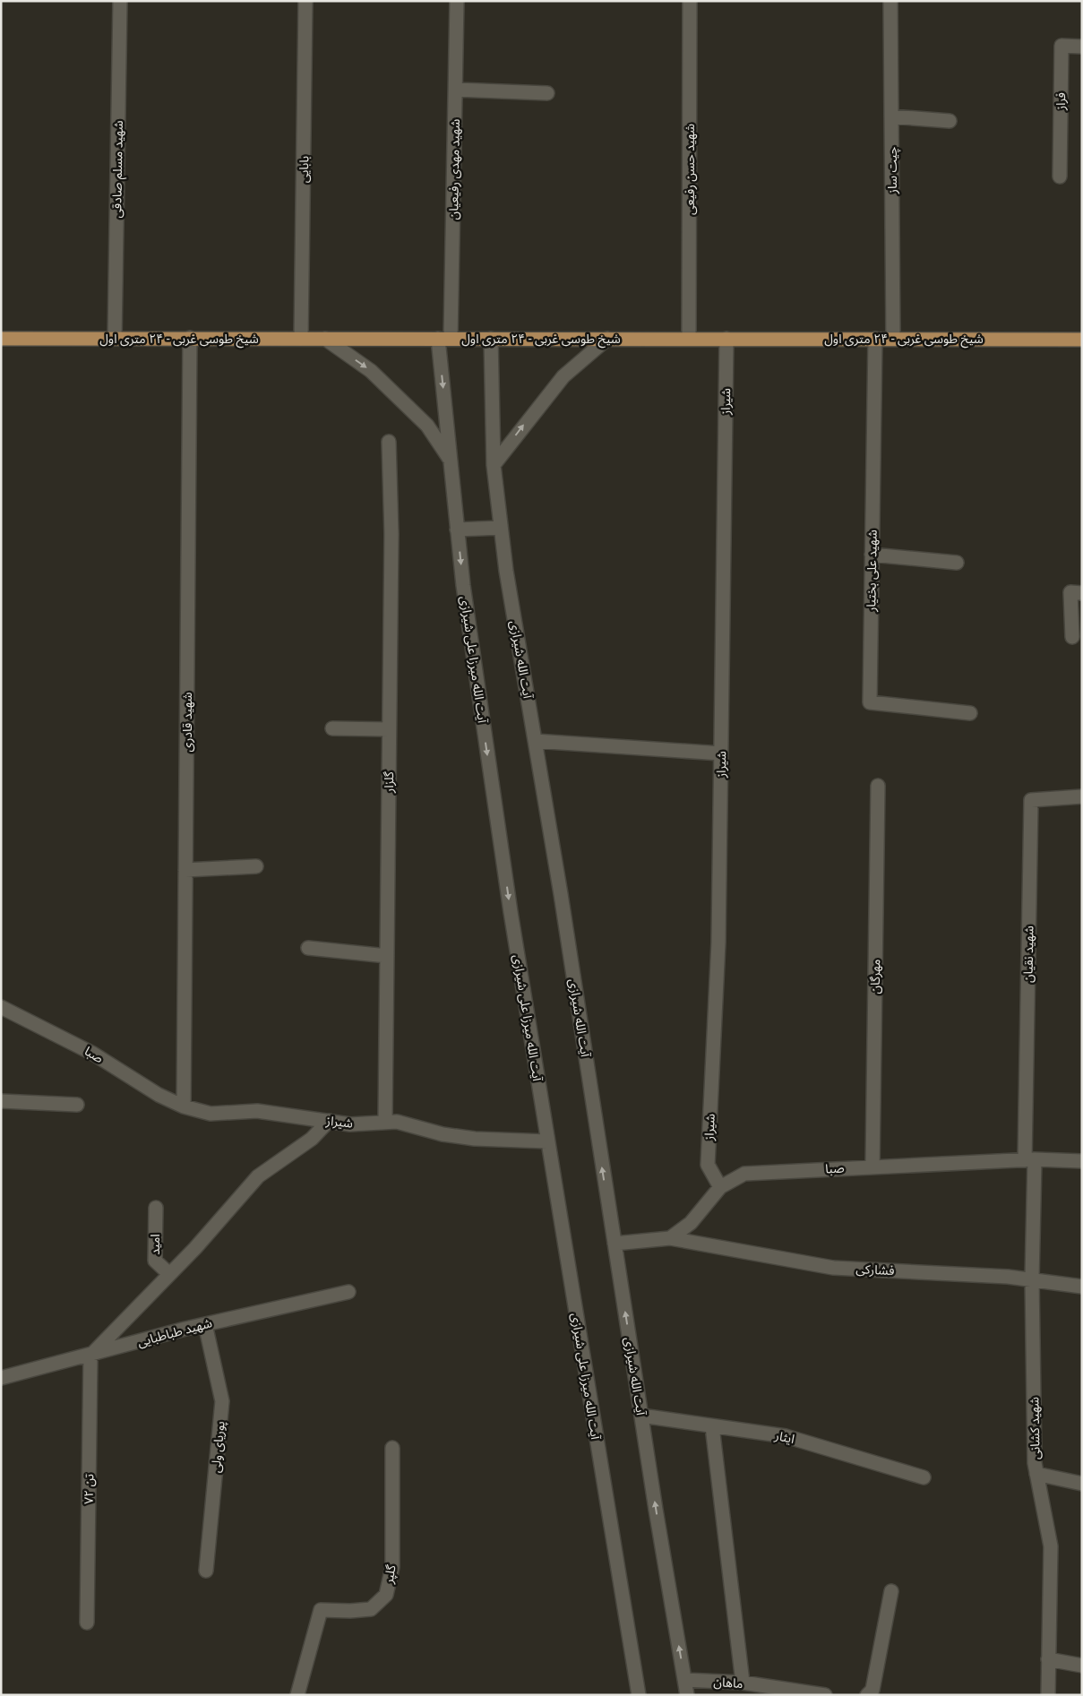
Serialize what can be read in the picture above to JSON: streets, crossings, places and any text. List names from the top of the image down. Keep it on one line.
{"streets":{"main road":["شیخ طوسی غربی - ۲۴ متری اول"],"street":["فراز","شهید مسلم صادقی","بابایی","شهید مهدی رفیعیان","شهید حسن رفیعی","چیت ساز","شیراز","شهید علی بختیار","آیت الله میرزا علی شیرازی","آیت الله شیرازی","شهید قادری","گلزار","شهید نقیان","مهرگان","صبا","امید","فشارکی","شهید طباطبایی","شهید کشانی","ایثار","پوریای ولی","۷۲ تن","گلپر","ماهان"]},"crossings":[["شهید مسلم صادقی","شیخ طوسی غربی - ۲۴ متری اول"],["بابایی","شیخ طوسی غربی - ۲۴ متری اول"],["شهید مهدی رفیعیان","شیخ طوسی غربی - ۲۴ متری اول"],["شهید مهدی رفیعیان","آیت الله میرزا علی شیرازی"],["شهید حسن رفیعی","شیخ طوسی غربی - ۲۴ متری اول"],["چیت ساز","شیخ طوسی غربی - ۲۴ متری اول"],["شیخ طوسی غربی - ۲۴ متری اول","شیراز"],["شیخ طوسی غربی - ۲۴ متری اول","شهید علی بختیار"],["شیخ طوسی غربی - ۲۴ متری اول","آیت الله میرزا علی شیرازی"],["شیخ طوسی غربی - ۲۴ متری اول","آیت الله شیرازی"],["شیخ طوسی غربی - ۲۴ متری اول","شهید قادری"],["شیراز","آیت الله میرزا علی شیرازی"],["شیراز","شهید قادری"],["شیراز","گلزار"],["شیراز","صبا"],["آیت الله شیرازی","ایثار"],["آیت الله شیرازی","ماهان"],["شهید قادری","صبا"],["شهید نقیان","صبا"],["شهید نقیان","شهید کشانی"],["مهرگان","صبا"],["صبا","فشارکی"],["صبا","شهید کشانی"],["فشارکی","شهید کشانی"],["شهید طباطبایی","پوریای ولی"],["شهید طباطبایی","۷۲ تن"]],"one_way":["آیت الله میرزا علی شیرازی","آیت الله شیرازی"]}
